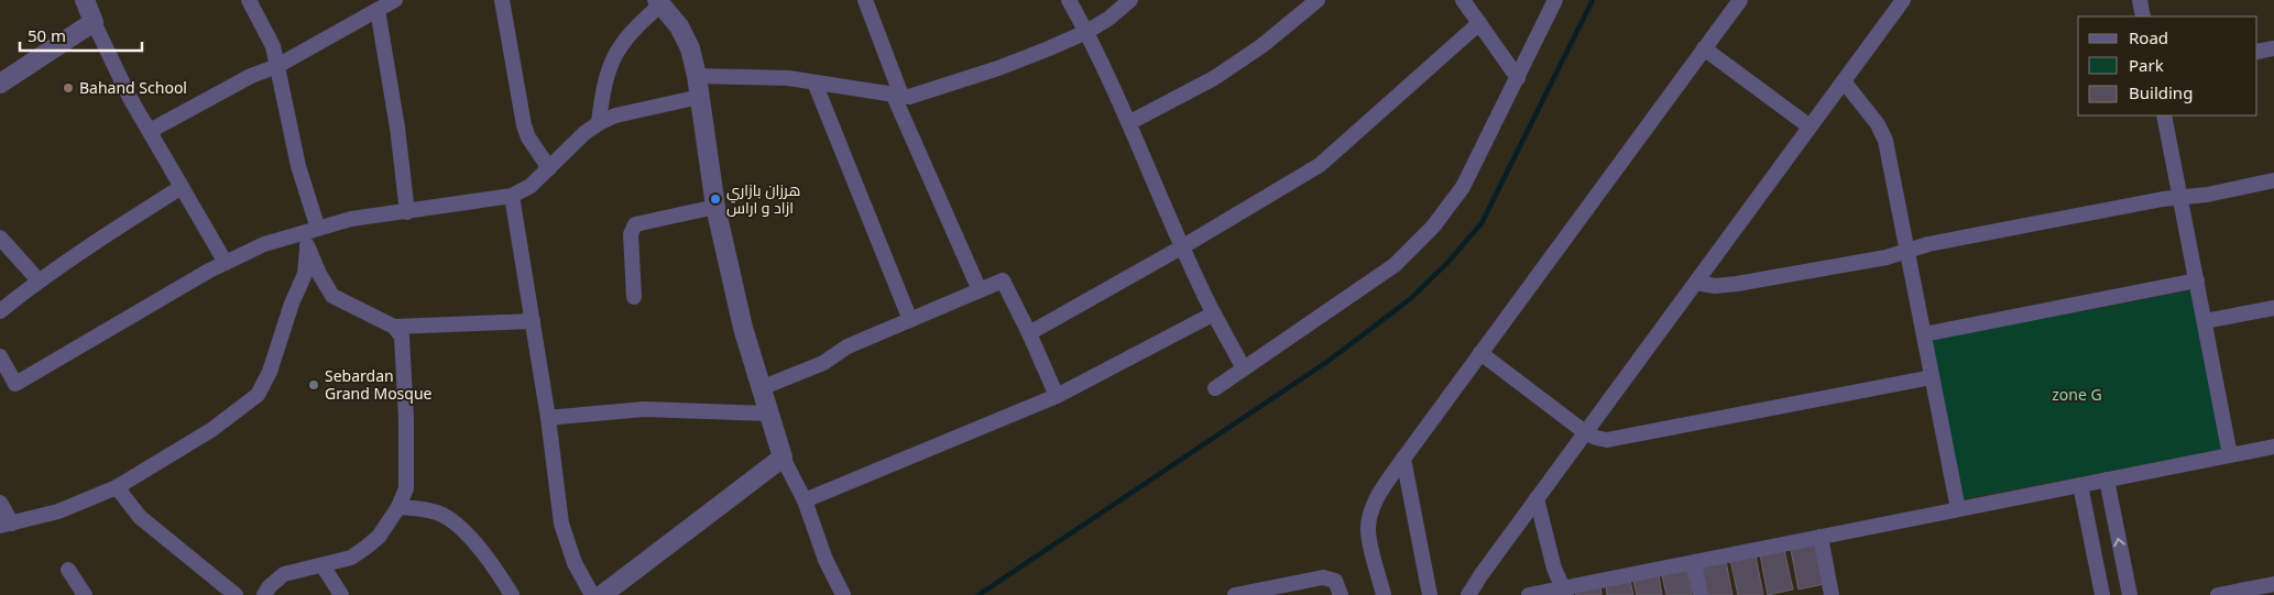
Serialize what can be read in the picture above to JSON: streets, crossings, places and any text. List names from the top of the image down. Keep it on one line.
{"parks":["zone G"],"places":["Bahand School","هرزان بازاري ازاد و اراس","Sebardan Grand Mosque"],"legend":["Road","Park","Building"],"scale_bar":"50 m"}
